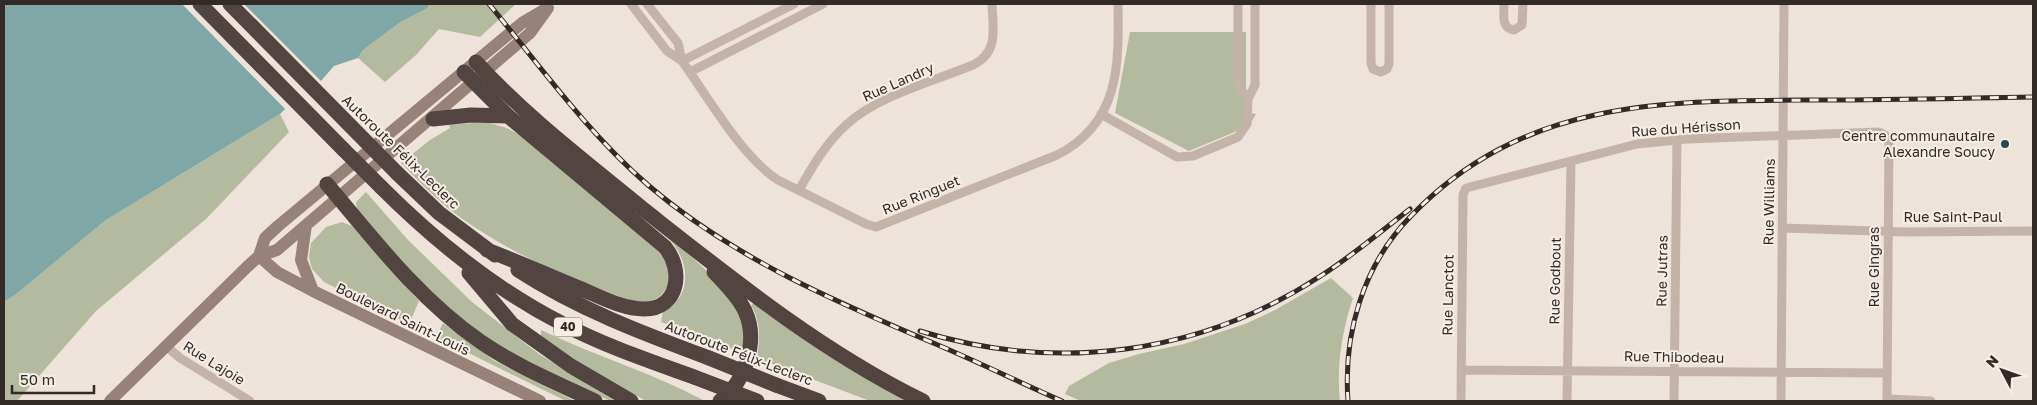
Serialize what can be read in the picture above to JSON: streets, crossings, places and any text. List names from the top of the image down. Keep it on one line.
{"streets":{"highway":["Autoroute Félix-Leclerc","40"],"street":["Rue Landry","Rue du Hérisson","Rue Ringuet","Rue Williams","Rue Saint-Paul","Rue Gingras","Rue Jutras","Rue Godbout","Rue Lanctot","Boulevard Saint-Louis","Rue Thibodeau","Rue Lajoie"]},"crossings":[["Rue Landry","Rue Ringuet"],["Rue du Hérisson","Rue Williams"],["Rue du Hérisson","Rue Gingras"],["Rue du Hérisson","Rue Jutras"],["Rue du Hérisson","Rue Godbout"],["Rue du Hérisson","Rue Lanctot"],["Rue Williams","Rue Saint-Paul"],["Rue Williams","Rue Thibodeau"],["Rue Saint-Paul","Rue Gingras"],["Rue Gingras","Rue Thibodeau"],["Rue Jutras","Rue Thibodeau"],["Rue Godbout","Rue Thibodeau"],["Rue Lanctot","Rue Thibodeau"]],"places":["Centre communautaire Alexandre Soucy"],"scale_bar":"50 m","north":"top left"}
